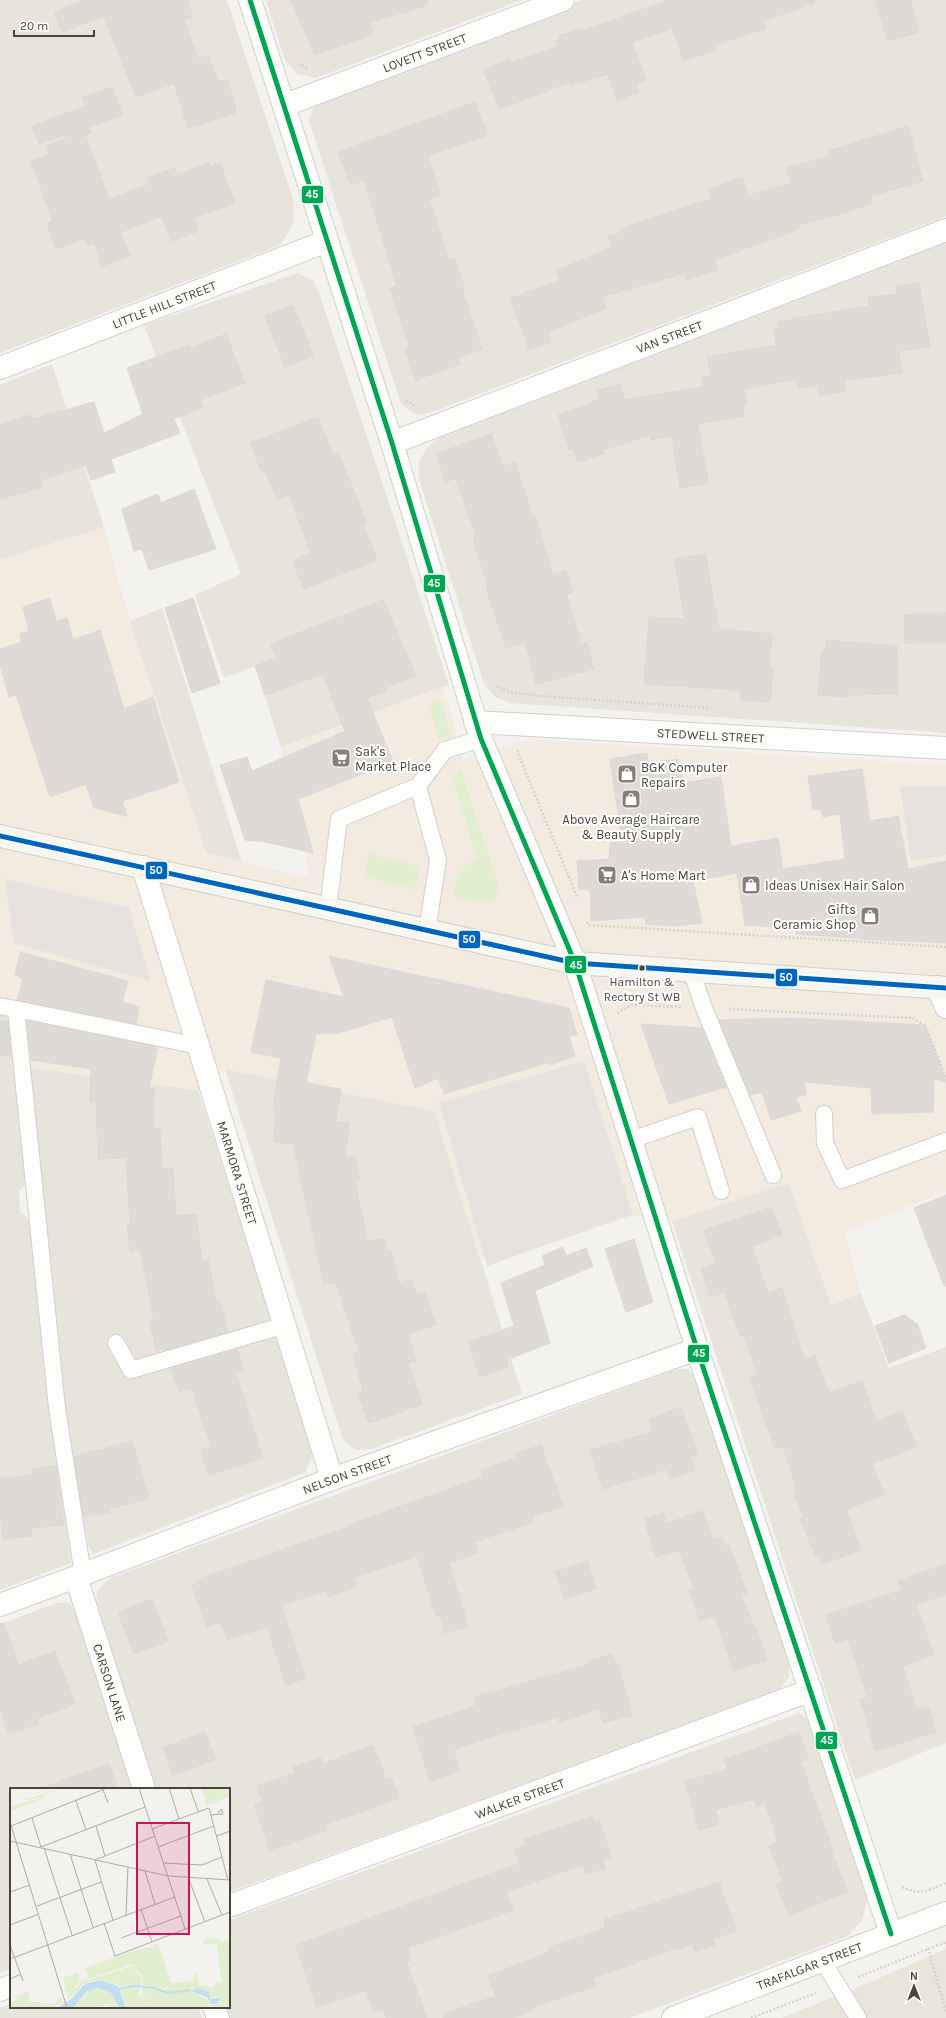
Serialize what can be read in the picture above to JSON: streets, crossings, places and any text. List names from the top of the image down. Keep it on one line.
{"streets":{"street":["LOVETT STREET","LITTLE HILL STREET","VAN STREET","STEDWELL STREET","MARMORA STREET","NELSON STREET","CARSON LANE","WALKER STREET","TRAFALGAR STREET"]},"crossings":[["MARMORA STREET","NELSON STREET"],["NELSON STREET","CARSON LANE"]],"places":{"supermarket":["Sak's Market Place","A's Home Mart"],"shop":["BGK Computer Repairs","Above Average Haircare & Beauty Supply","Ideas Unisex Hair Salon","Gifts Ceramic Shop"],"other":["Hamilton & Rectory St WB"]},"lines":["transit line 45","transit line 50"],"scale_bar":"20 m","north":"top"}
